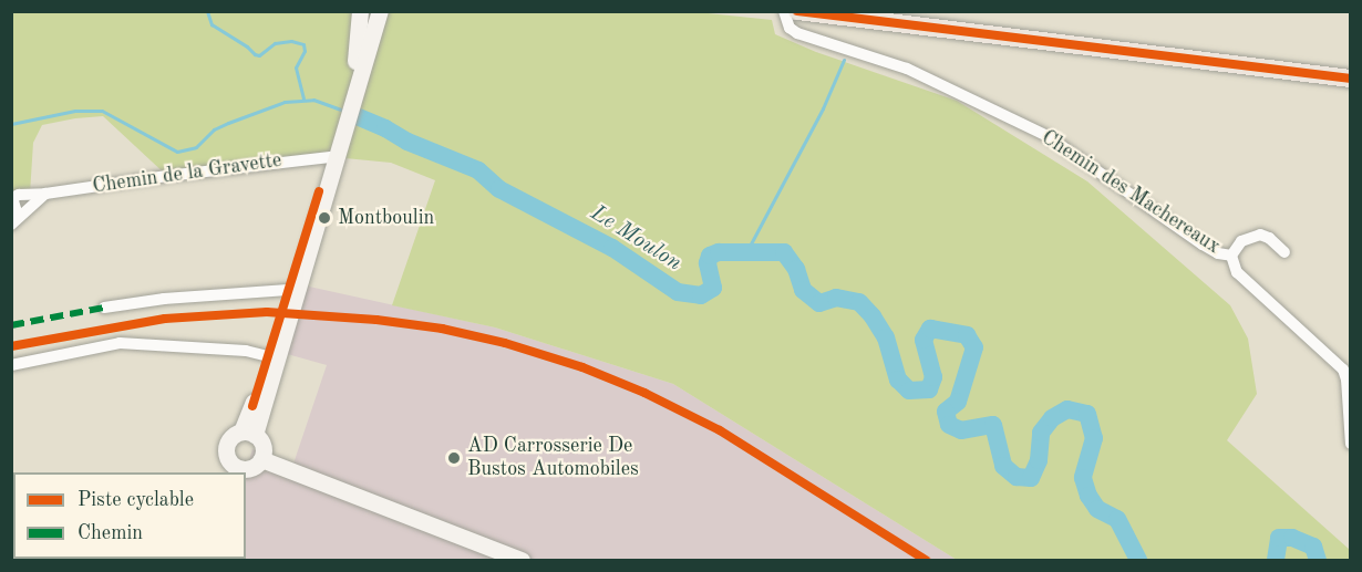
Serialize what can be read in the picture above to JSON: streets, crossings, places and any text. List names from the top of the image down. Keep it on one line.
{"streets":{"street":["Chemin de la Gravette","Chemin des Machereaux"]},"water":["Le Moulon"],"places":["Montboulin","AD Carrosserie De Bustos Automobiles"],"legend":["Piste cyclable","Chemin"]}
